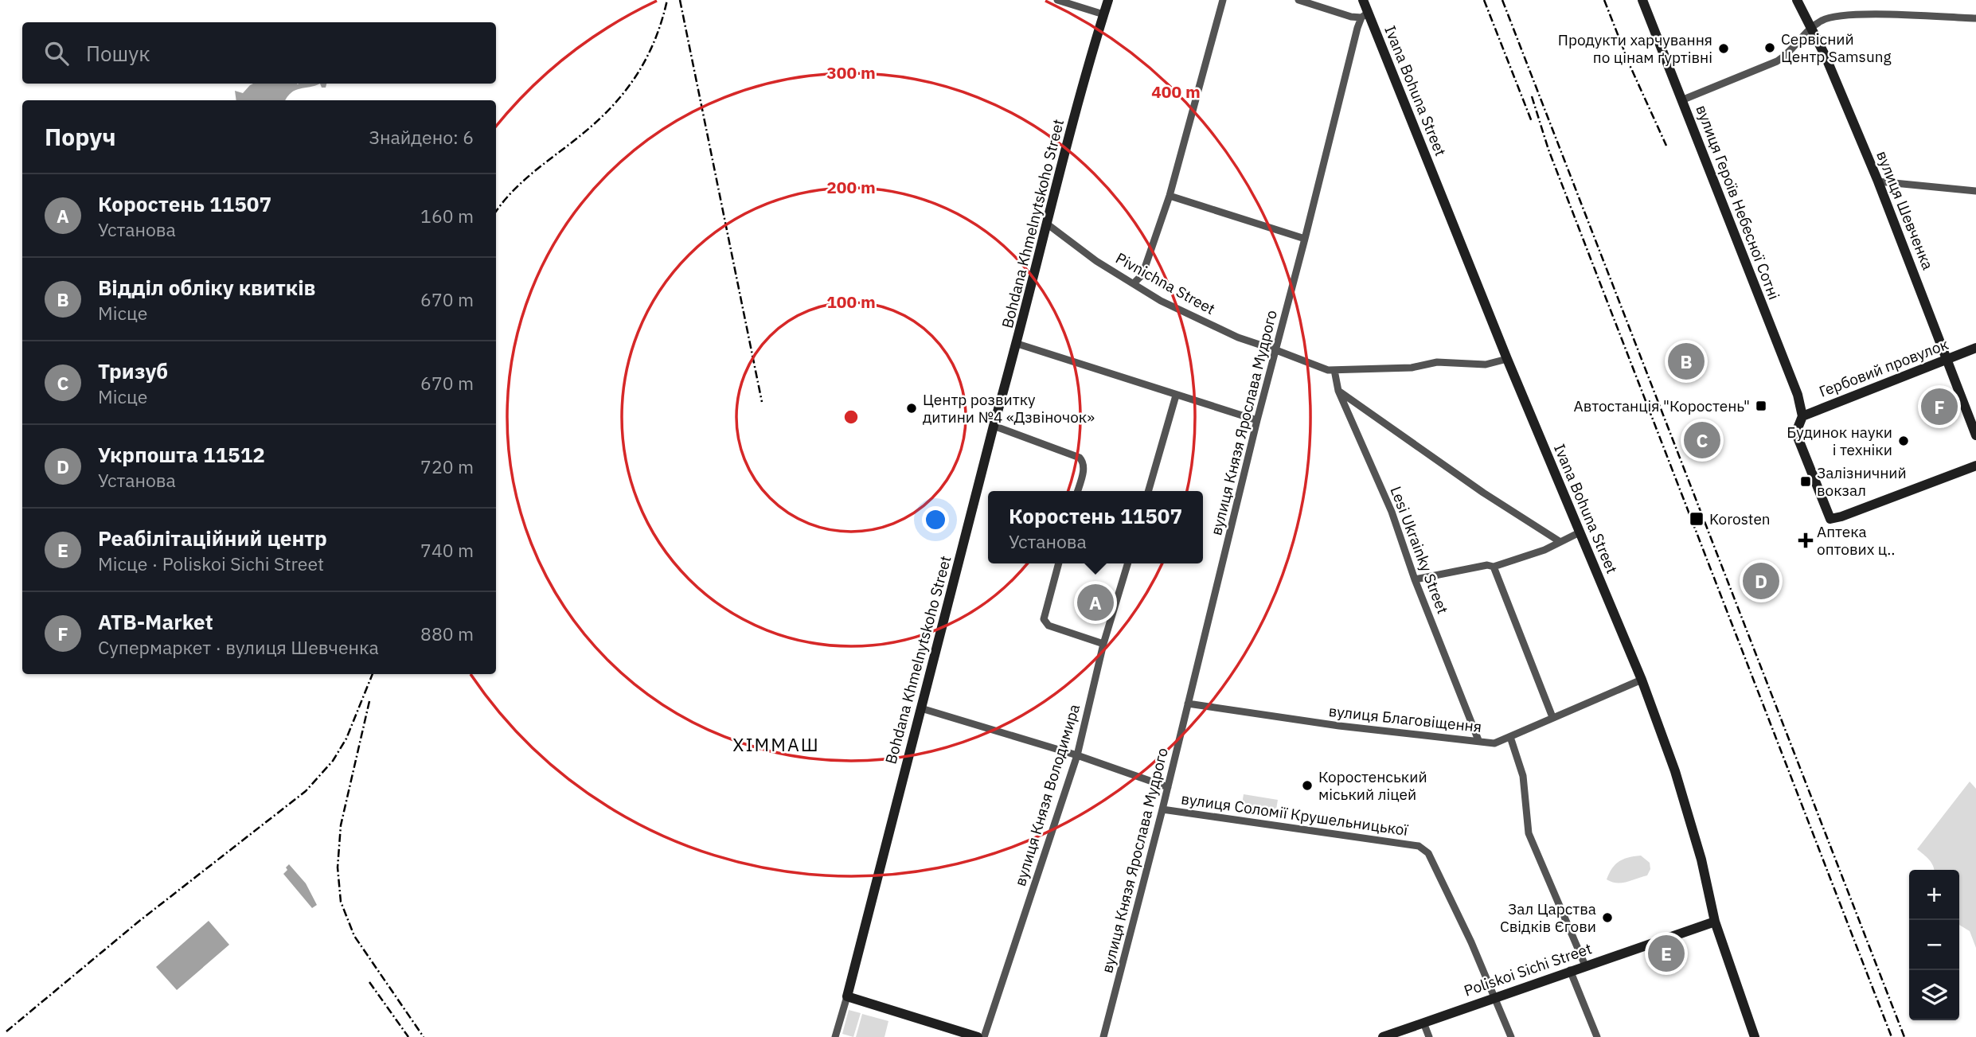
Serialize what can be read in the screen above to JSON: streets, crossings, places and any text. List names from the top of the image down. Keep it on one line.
{"streets":{"street":["Ivana Bohuna Street","вулиця Героїв Небесної Сотні","вулиця Шевченка","Bohdana Khmelnytskoho Street","Pivnichna Street","Гербовий провулок","вулиця Князя Ярослава Мудрого","Lesi Ukrainky Street","вулиця Благовіщення","вулиця Князя Володимира","вулиця Соломії Крушельницької","Poliskoi Sichi Street"]},"crossings":[["Ivana Bohuna Street","Pivnichna Street"],["Ivana Bohuna Street","вулиця Князя Ярослава Мудрого"],["Ivana Bohuna Street","вулиця Благовіщення"],["Ivana Bohuna Street","Poliskoi Sichi Street"],["вулиця Героїв Небесної Сотні","Гербовий провулок"],["вулиця Шевченка","Гербовий провулок"],["Bohdana Khmelnytskoho Street","Pivnichna Street"],["Bohdana Khmelnytskoho Street","вулиця Соломії Крушельницької"],["Pivnichna Street","вулиця Князя Ярослава Мудрого"],["Pivnichna Street","Lesi Ukrainky Street"],["вулиця Князя Ярослава Мудрого","вулиця Благовіщення"],["вулиця Князя Ярослава Мудрого","вулиця Соломії Крушельницької"],["Lesi Ukrainky Street","вулиця Благовіщення"],["вулиця Князя Володимира","вулиця Соломії Крушельницької"],["вулиця Соломії Крушельницької","Poliskoi Sichi Street"]],"districts":["ХІММАШ"],"places":{"other":["Сервісний Центр Samsung","Продукти харчування по цінам ґуртівні","Центр розвитку дитини №4 «Дзвіночок»","Будинок науки і техніки","Коростенський міський ліцей","Зал Царства Свідків Єгови"],"transit":["Автостанція \"Коростень\"","Залізничний вокзал","Korosten"],"health":["Аптека оптових ц‥"]},"page":{"search":"Пошук","heading":["Поруч","Знайдено: 6"],"list":[{"mark":"A","name":"Коростень 11507","note":"Установа","value":"160 m"},{"mark":"B","name":"Відділ обліку квитків","note":"Місце","value":"670 m"},{"mark":"C","name":"Тризуб","note":"Місце","value":"670 m"},{"mark":"D","name":"Укрпошта 11512","note":"Установа","value":"720 m"},{"mark":"E","name":"Реабілітаційний центр","note":"Місце · Poliskoi Sichi Street","value":"740 m"},{"mark":"F","name":"ATB-Market","note":"Супермаркет · вулиця Шевченка","value":"880 m"}],"pins":["B","F","C","D","A","E"],"popup":["Коростень 11507","Установа"],"map_buttons":["+","−"]},"rings":["300 m","400 m","200 m","100 m"]}
